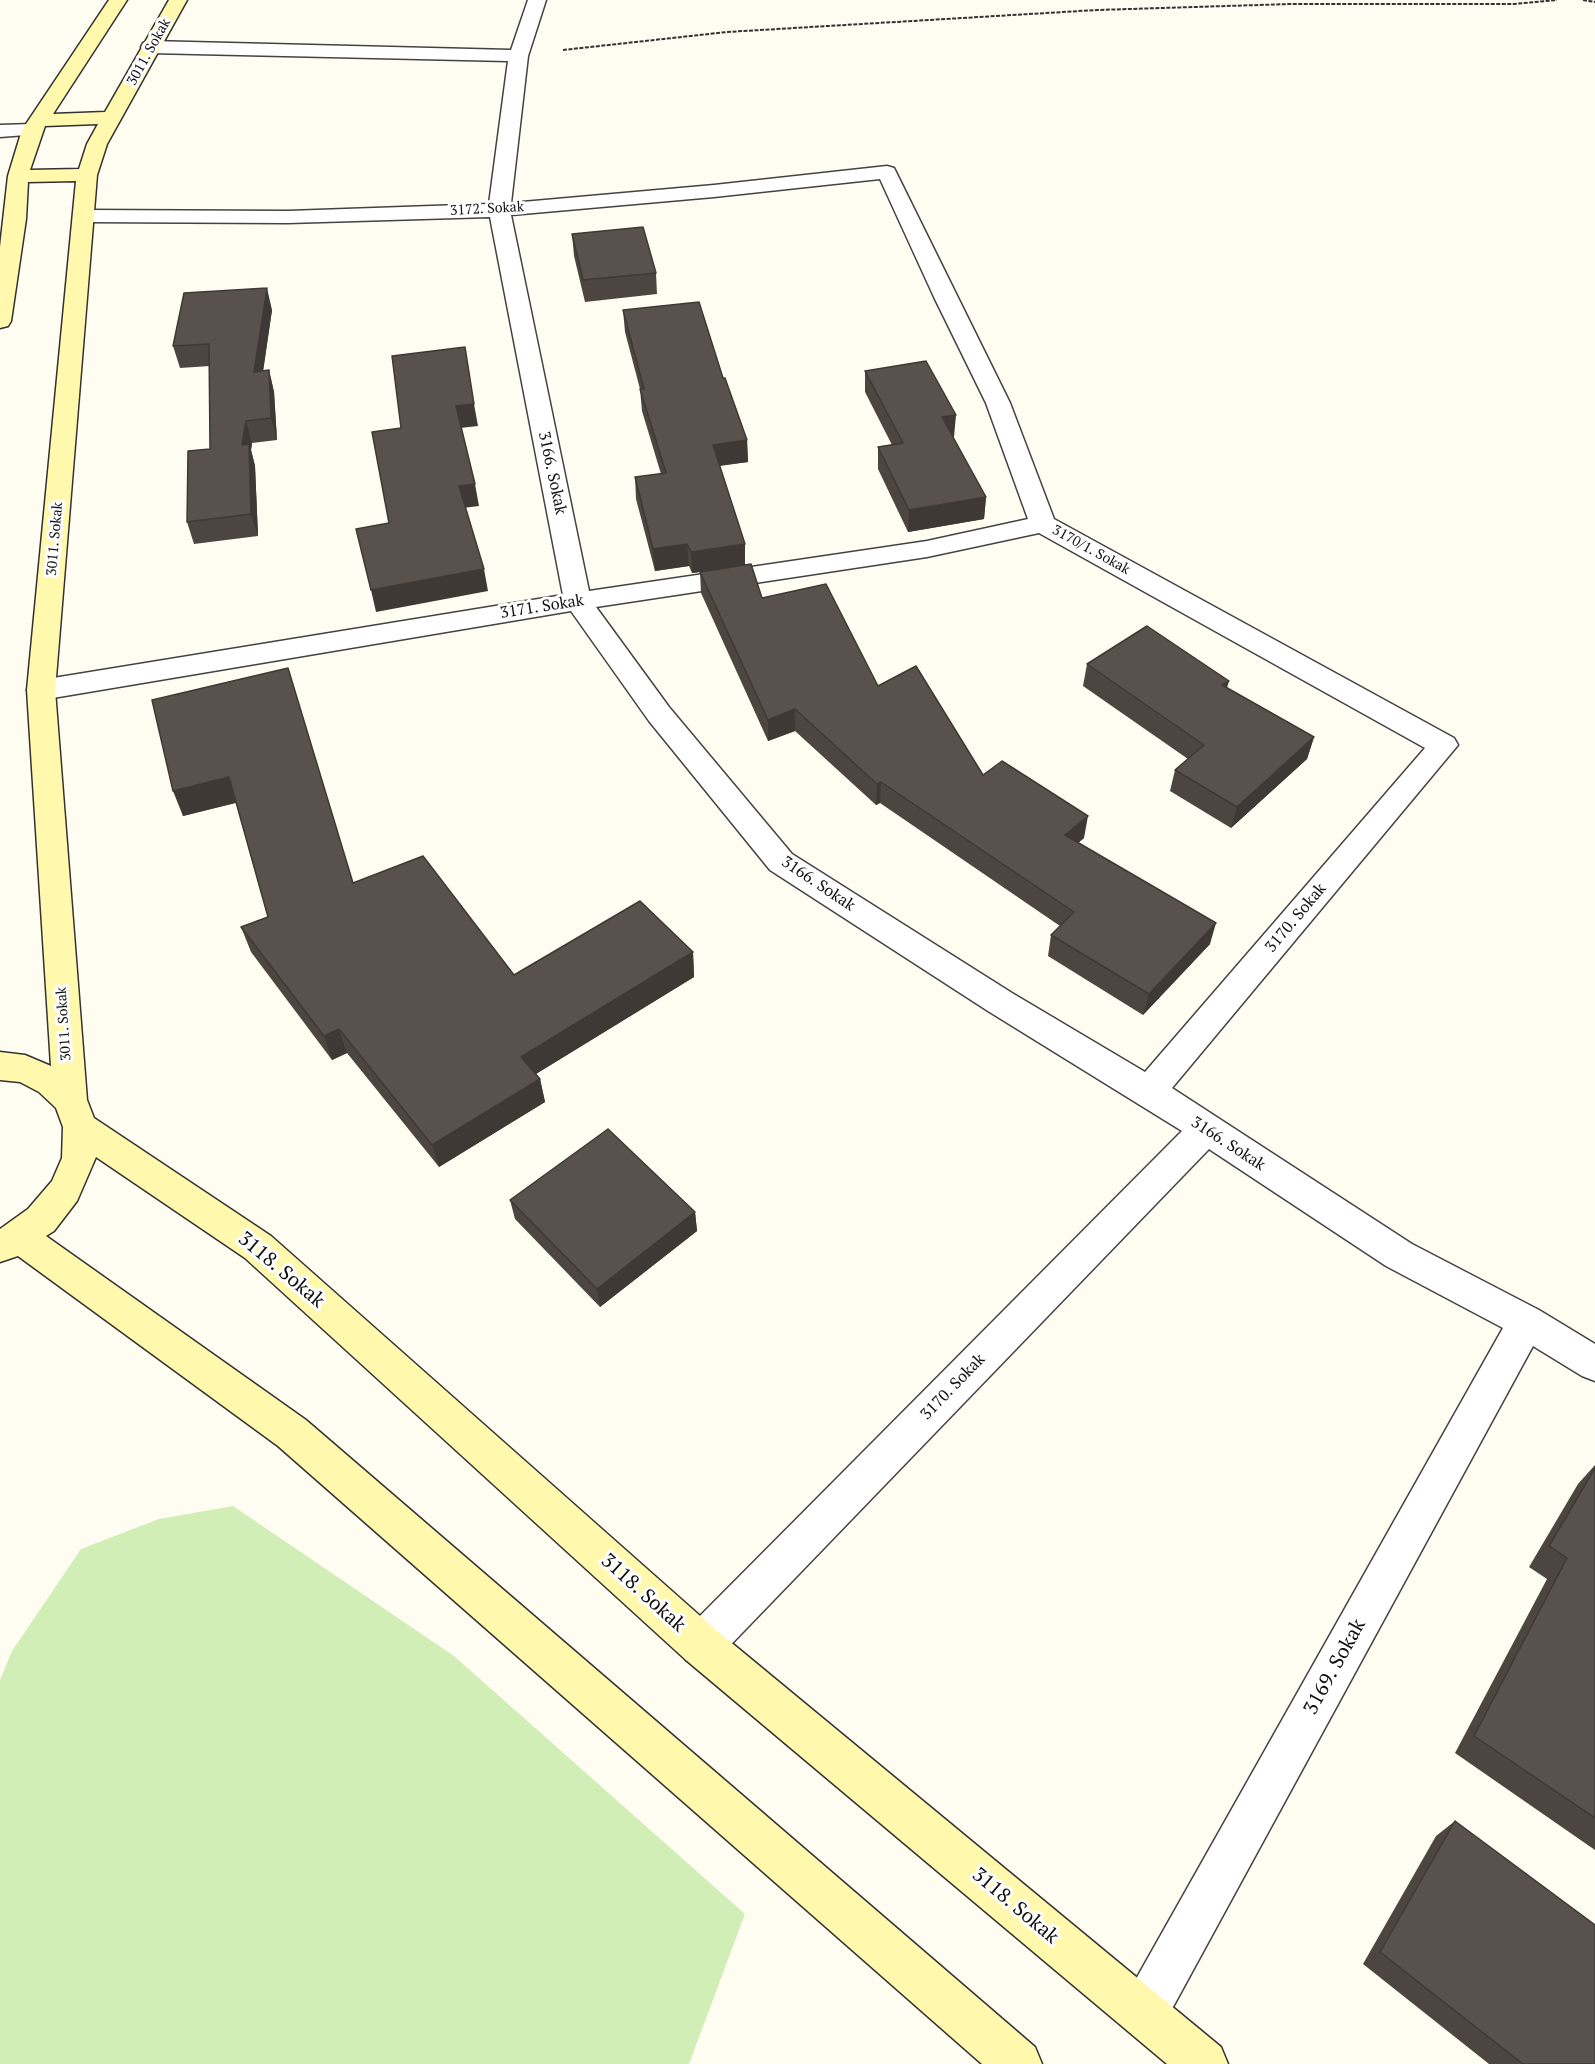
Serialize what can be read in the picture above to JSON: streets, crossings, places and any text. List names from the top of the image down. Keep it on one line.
{"streets":{"street":["3011. Sokak","3172. Sokak","3166. Sokak","3170/1. Sokak","3171. Sokak","3170. Sokak","3118. Sokak","3169. Sokak"]},"crossings":[["3011. Sokak","3172. Sokak"],["3011. Sokak","3171. Sokak"],["3011. Sokak","3118. Sokak"],["3172. Sokak","3166. Sokak"],["3172. Sokak","3170/1. Sokak"],["3166. Sokak","3171. Sokak"],["3166. Sokak","3170. Sokak"],["3166. Sokak","3169. Sokak"],["3170/1. Sokak","3171. Sokak"],["3170/1. Sokak","3170. Sokak"],["3170. Sokak","3118. Sokak"],["3118. Sokak","3169. Sokak"]]}
